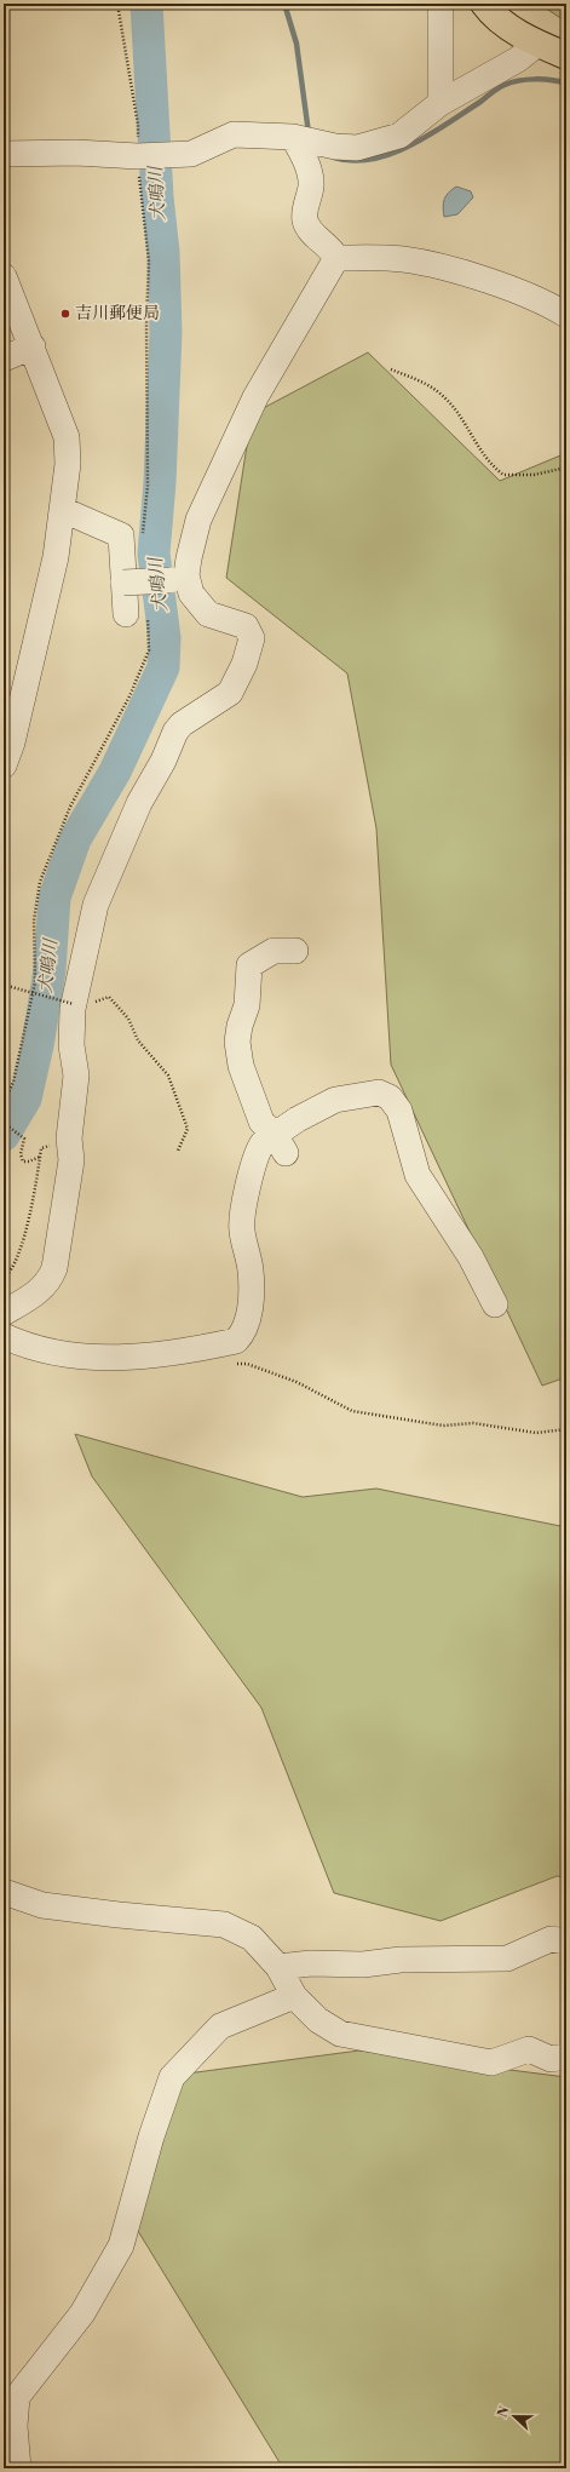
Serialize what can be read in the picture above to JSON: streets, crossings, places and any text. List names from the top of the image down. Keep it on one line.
{"water":["犬鳴川"],"places":["吉川郵便局"],"north":"left"}
